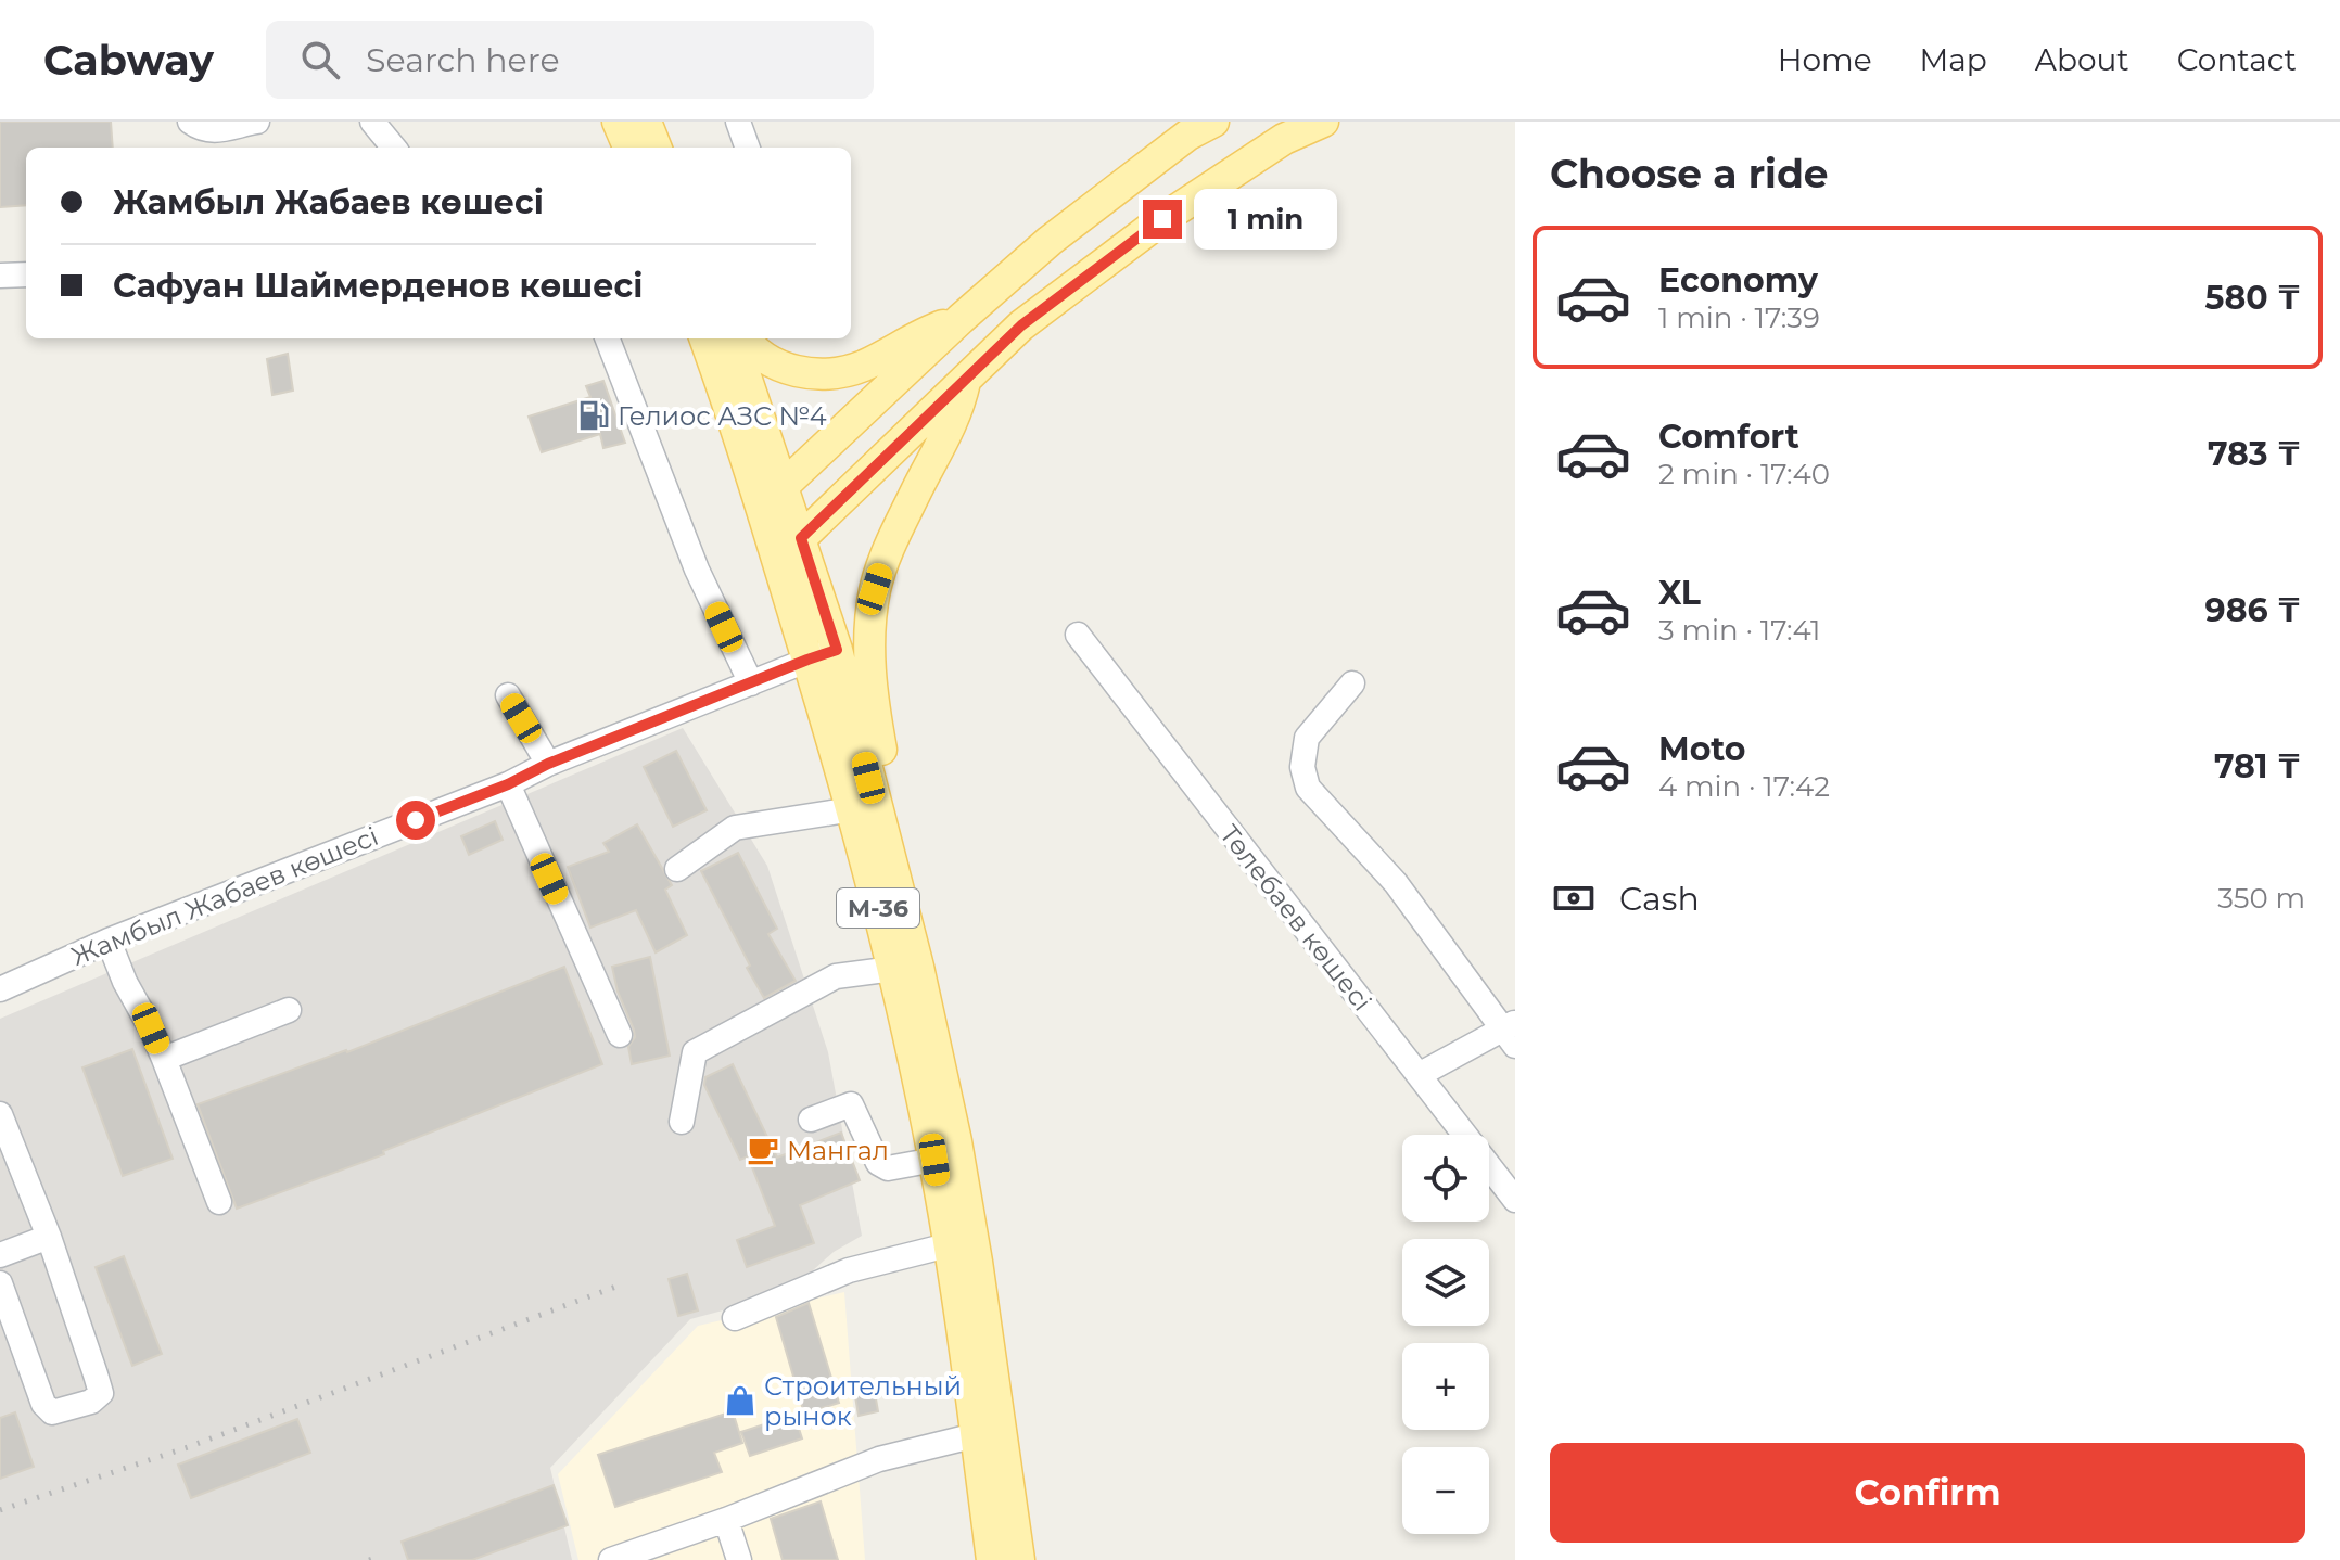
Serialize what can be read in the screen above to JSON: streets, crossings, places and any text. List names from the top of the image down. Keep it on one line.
{"streets":{"main road":["M-36"],"street":["Жамбыл Жабаев көшесі","Төлебаев көшесі"]},"crossings":[["Жамбыл Жабаев көшесі","M-36"]],"places":{"fuel station":["Гелиос АЗС №4"],"cafe":["Мангал"],"shop":["Строительный рынок"]},"page":{"header":"Cabway","search":"Search here","nav":["Home","Map","About","Contact"],"heading":"Choose a ride","banner":["Жамбыл Жабаев көшесі","Сафуан Шаймерденов көшесі"],"bubble":"1 min","list":[{"name":"Economy","note":"1 min · 17:39","value":"580 ₸"},{"name":"Comfort","note":"2 min · 17:40","value":"783 ₸"},{"name":"XL","note":"3 min · 17:41","value":"986 ₸"},{"name":"Moto","note":"4 min · 17:42","value":"781 ₸"}],"pay":["Cash","350 m"],"map_buttons":["+","−"],"buttons":"Confirm"}}
